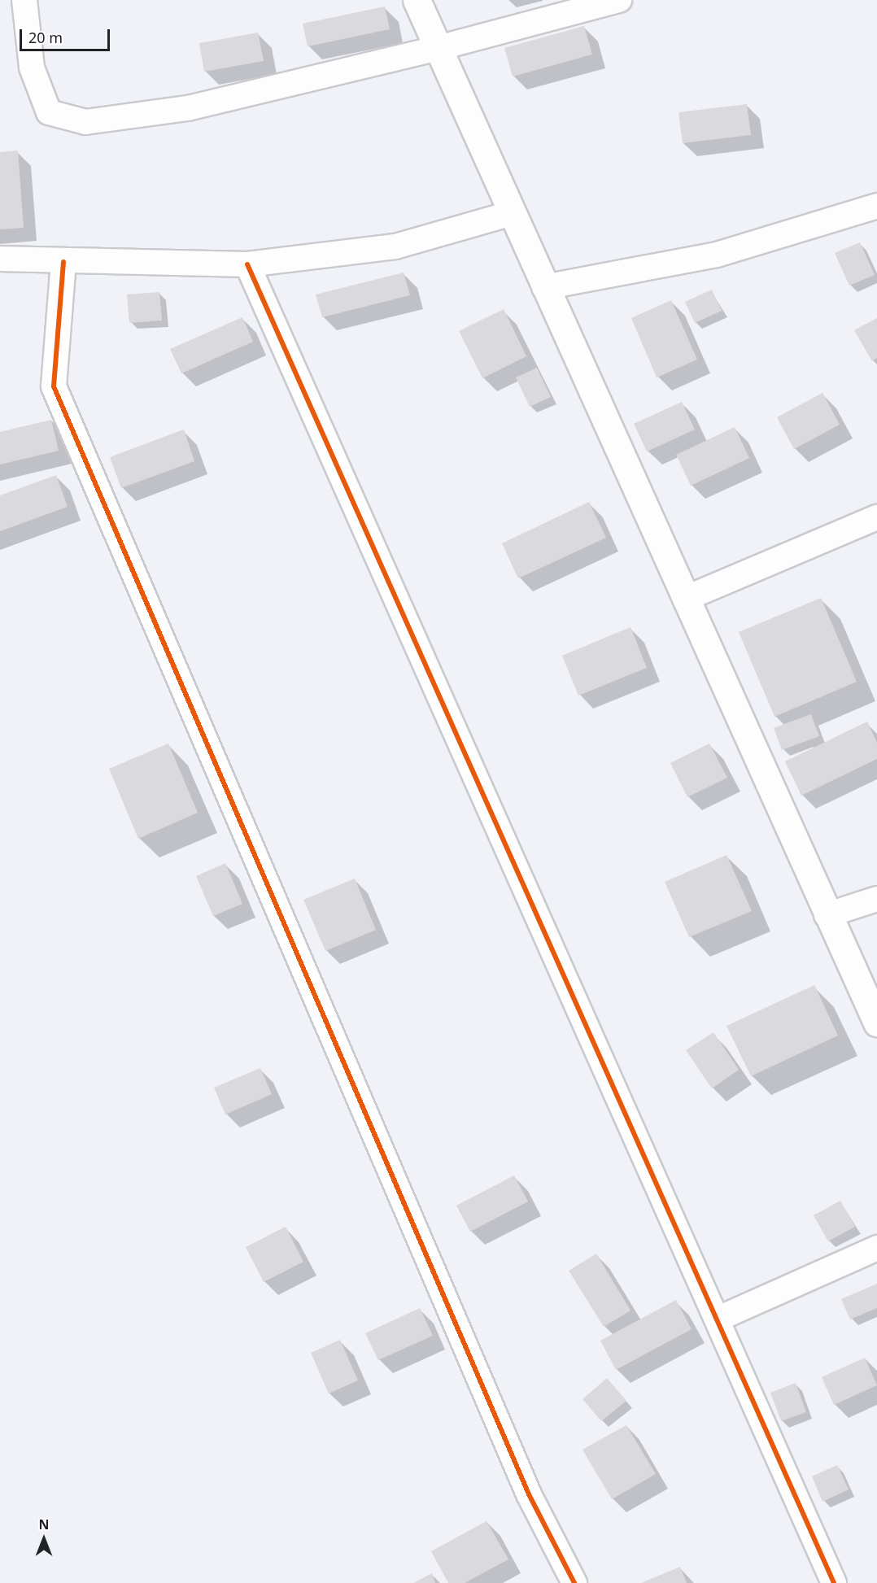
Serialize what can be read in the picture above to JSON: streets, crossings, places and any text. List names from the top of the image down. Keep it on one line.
{"scale_bar":"20 m","north":"top"}
